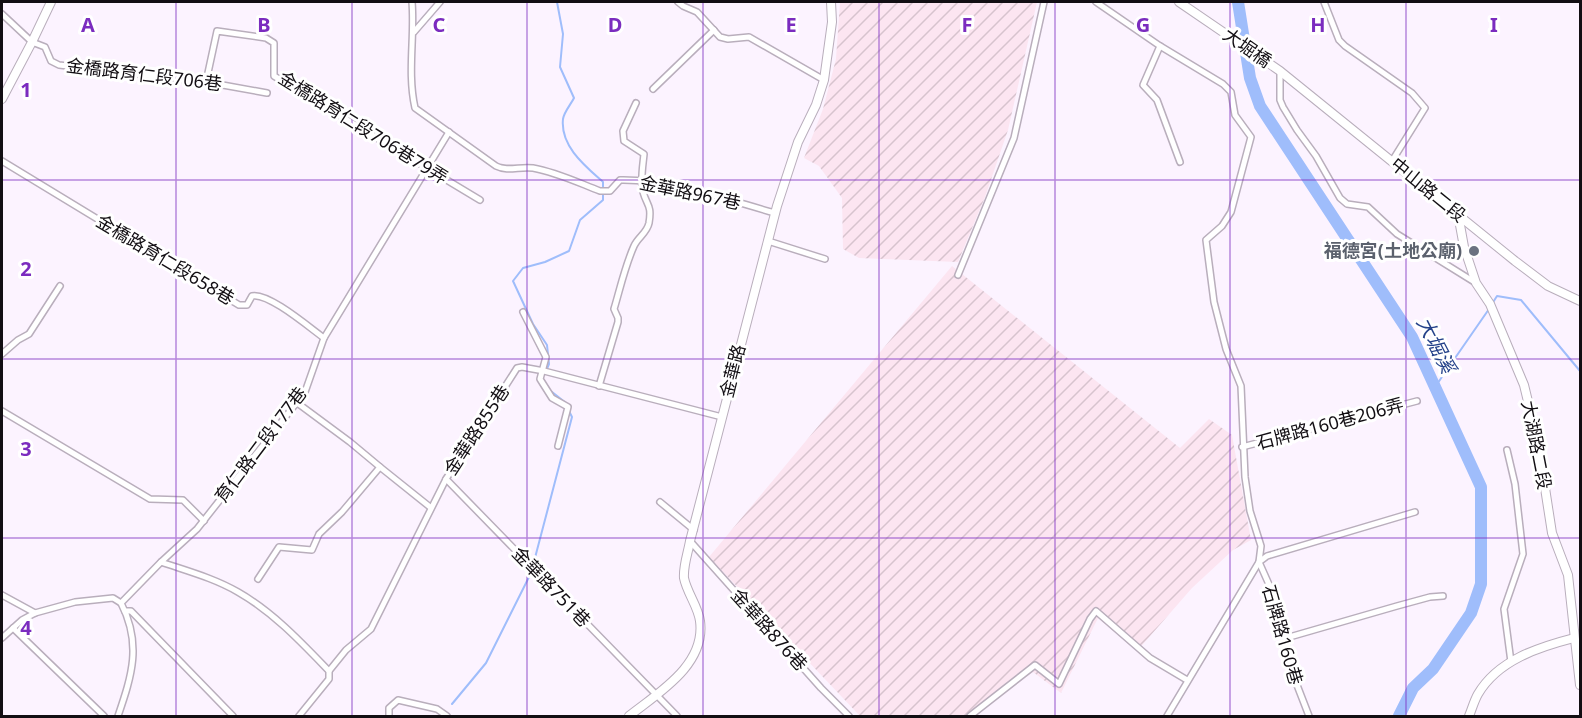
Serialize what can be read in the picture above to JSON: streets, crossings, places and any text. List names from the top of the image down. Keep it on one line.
{"streets":{"street":["大堀橋","金橋路育仁段706巷","金橋路育仁段706巷79弄","中山路二段","金華路967巷","金橋路育仁段658巷","金華路","石牌路160巷206弄","金華路855巷","育仁路二段177巷","大湖路二段","金華路751巷","金華路876巷","石牌路160巷"]},"crossings":[["大堀橋","中山路二段"],["金橋路育仁段706巷","金橋路育仁段706巷79弄"],["金橋路育仁段706巷79弄","育仁路二段177巷"],["中山路二段","大湖路二段"],["金華路967巷","金華路"],["金華路967巷","育仁路二段177巷"],["金橋路育仁段658巷","育仁路二段177巷"],["金華路","金華路855巷"],["金華路","金華路751巷"],["金華路","金華路876巷"],["石牌路160巷206弄","石牌路160巷"],["金華路855巷","金華路751巷"]],"water":["大堀溪"],"places":["福德宮(土地公廟)"],"grid":{"columns":["A","B","C","D","E","F","G","H","I"],"rows":["1","2","3","4"]}}
